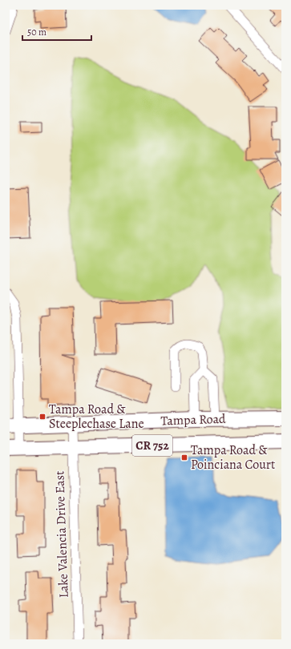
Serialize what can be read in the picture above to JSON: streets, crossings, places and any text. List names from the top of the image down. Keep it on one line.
{"streets":{"main road":["Tampa Road","CR 752"],"street":["Lake Valencia Drive East"]},"crossings":[["Tampa Road","Lake Valencia Drive East"]],"places":{"transit":["Tampa Road & Steeplechase Lane","Tampa Road & Poinciana Court"]},"scale_bar":"50 m"}
